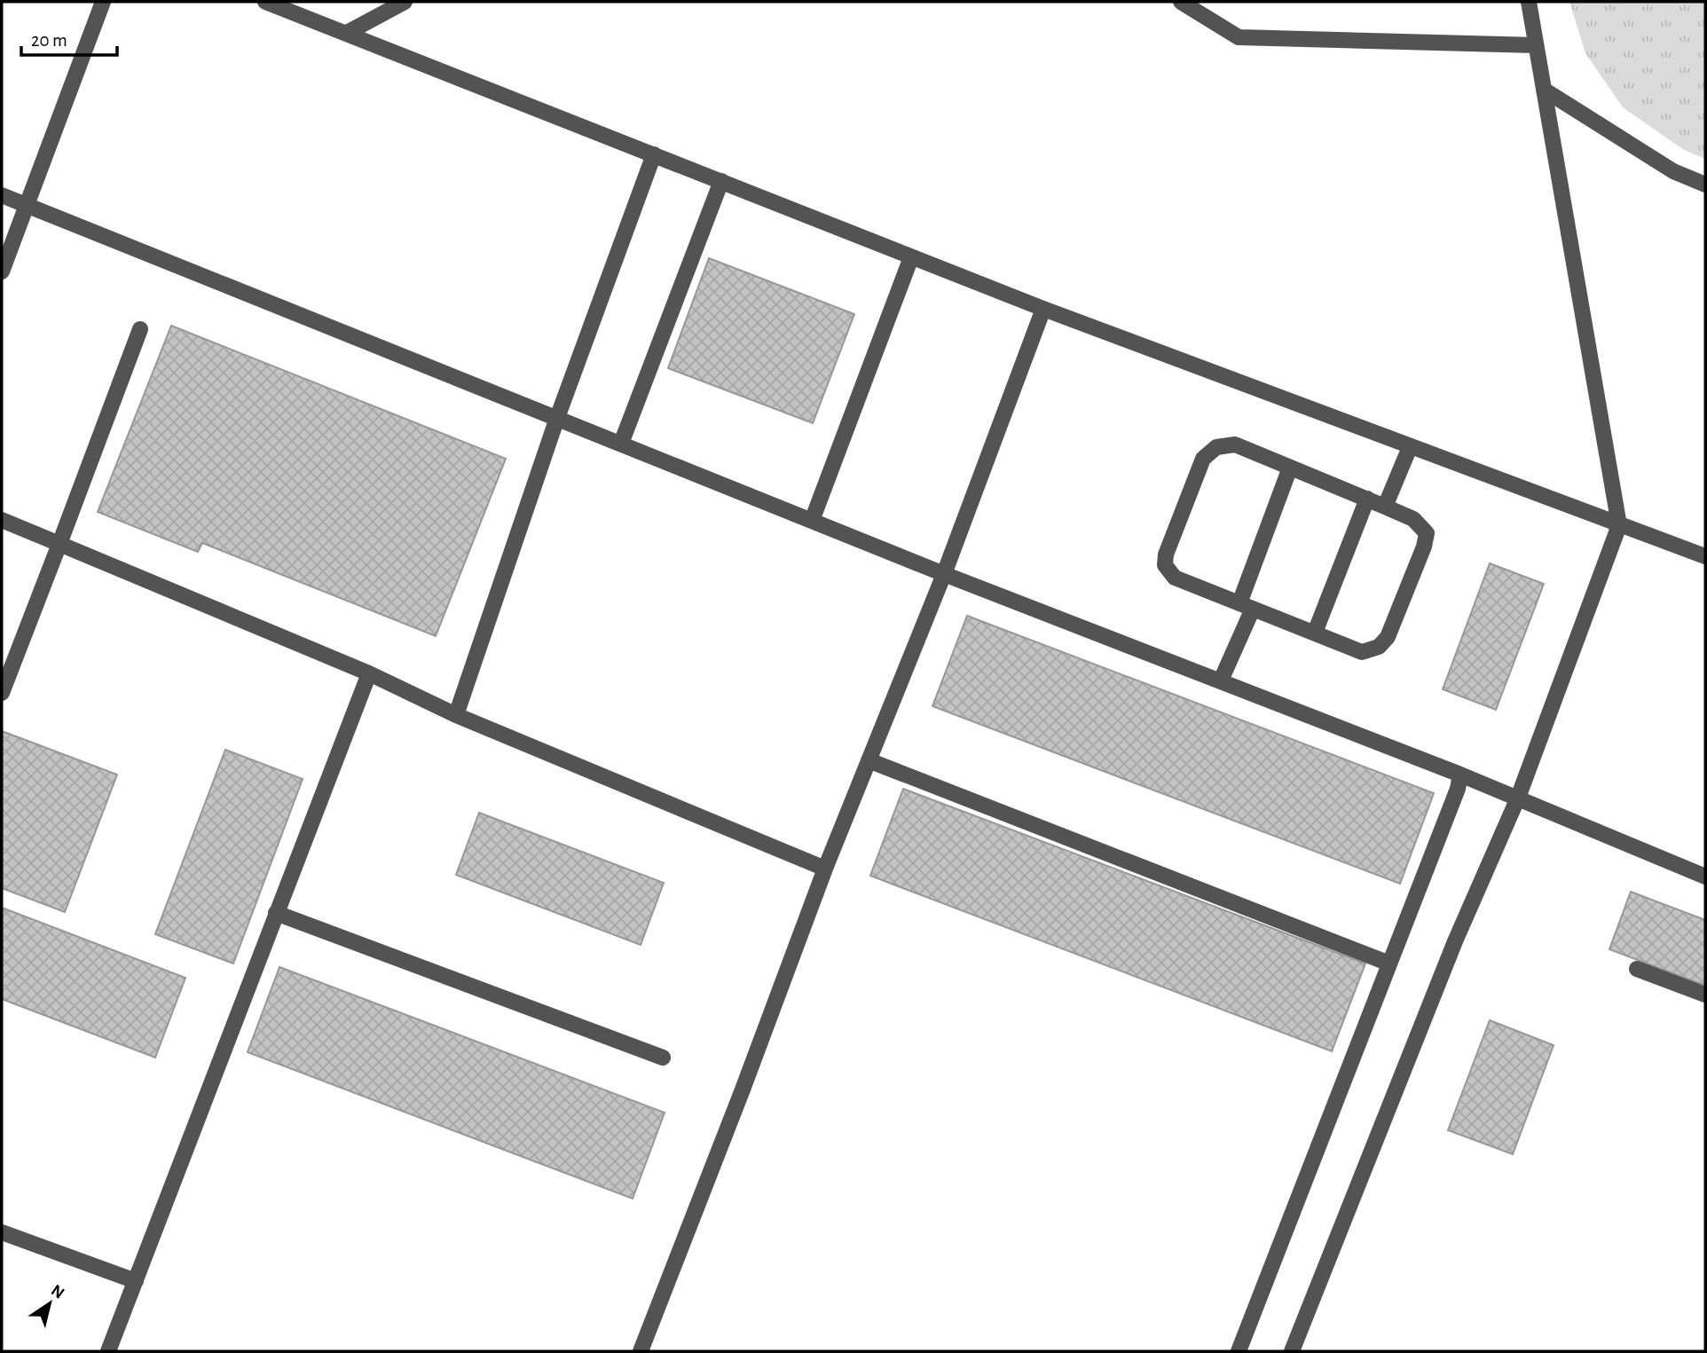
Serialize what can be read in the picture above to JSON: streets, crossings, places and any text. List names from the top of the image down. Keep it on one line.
{"scale_bar":"20 m","north":"top right"}
